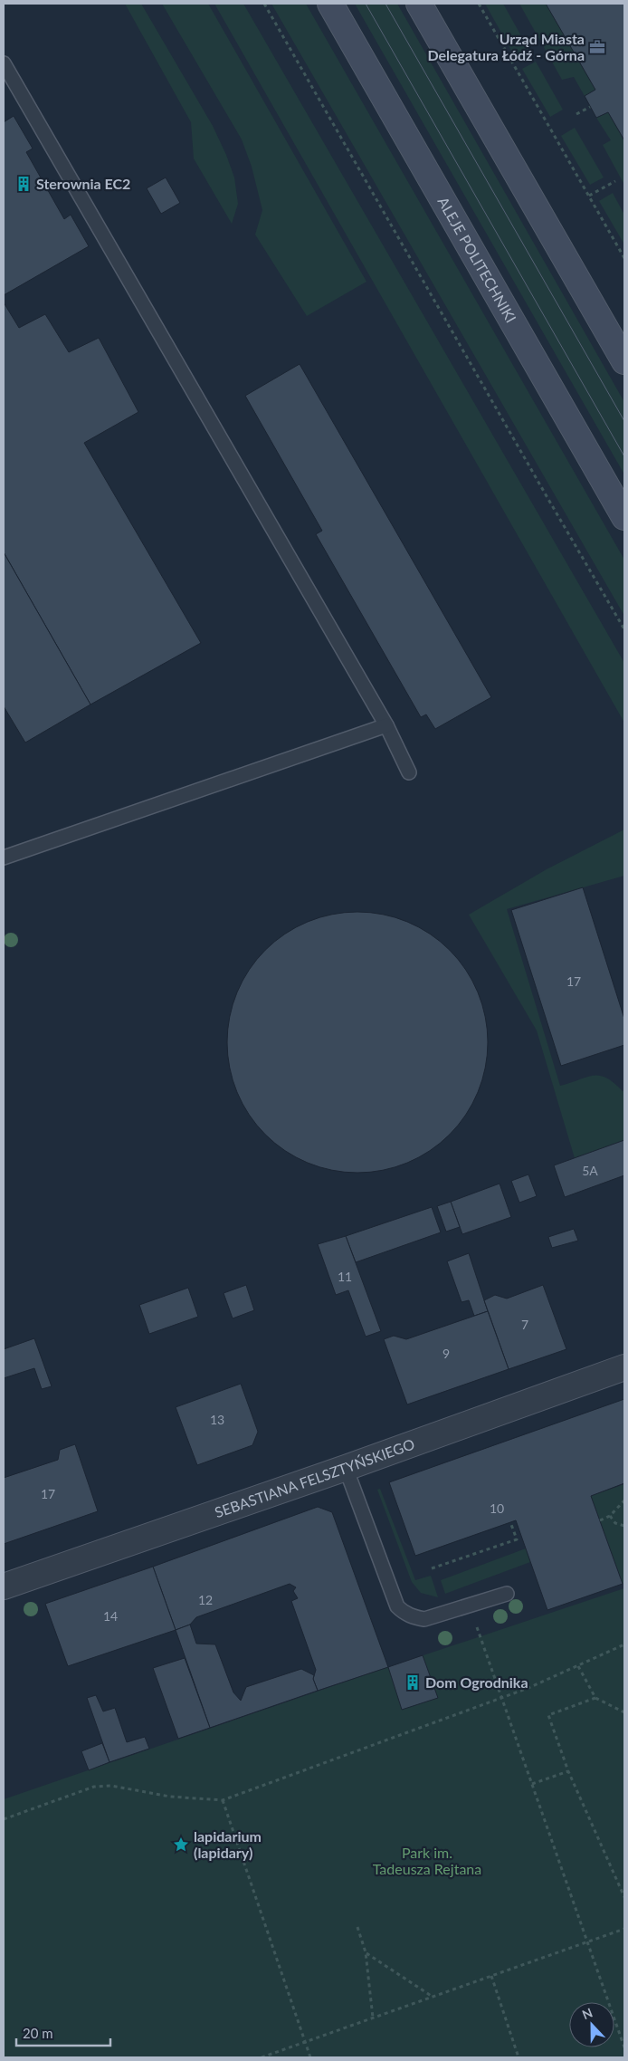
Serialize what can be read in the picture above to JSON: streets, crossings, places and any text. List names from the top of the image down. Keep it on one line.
{"streets":{"main road":["ALEJE POLITECHNIKI"],"street":["SEBASTIANA FELSZTYŃSKIEGO"]},"parks":["Park im. Tadeusza Rejtana"],"places":{"office":["Urząd Miasta Delegatura Łódź - Górna"],"building":["Sterownia EC2","Dom Ogrodnika"],"place":["lapidarium (lapidary)"]},"house_numbers":["17","5A","11","7","9","13","17","10","12","14"],"scale_bar":"20 m","north":"top"}
